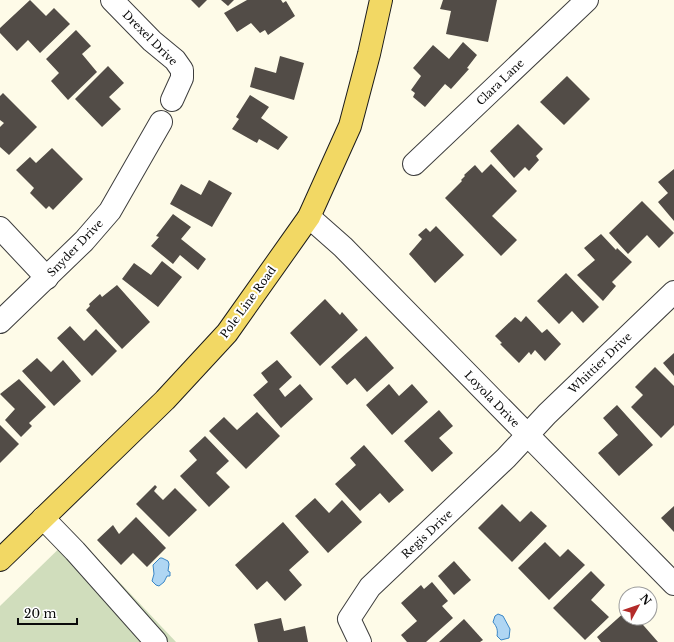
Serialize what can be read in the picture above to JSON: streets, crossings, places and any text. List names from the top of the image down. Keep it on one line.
{"streets":{"main road":["Pole Line Road"],"street":["Drexel Drive","Clara Lane","Snyder Drive","Whittier Drive","Loyola Drive","Regis Drive"]},"crossings":[["Pole Line Road","Loyola Drive"],["Whittier Drive","Loyola Drive"],["Whittier Drive","Regis Drive"],["Loyola Drive","Regis Drive"]],"scale_bar":"20 m","north":"top right"}
